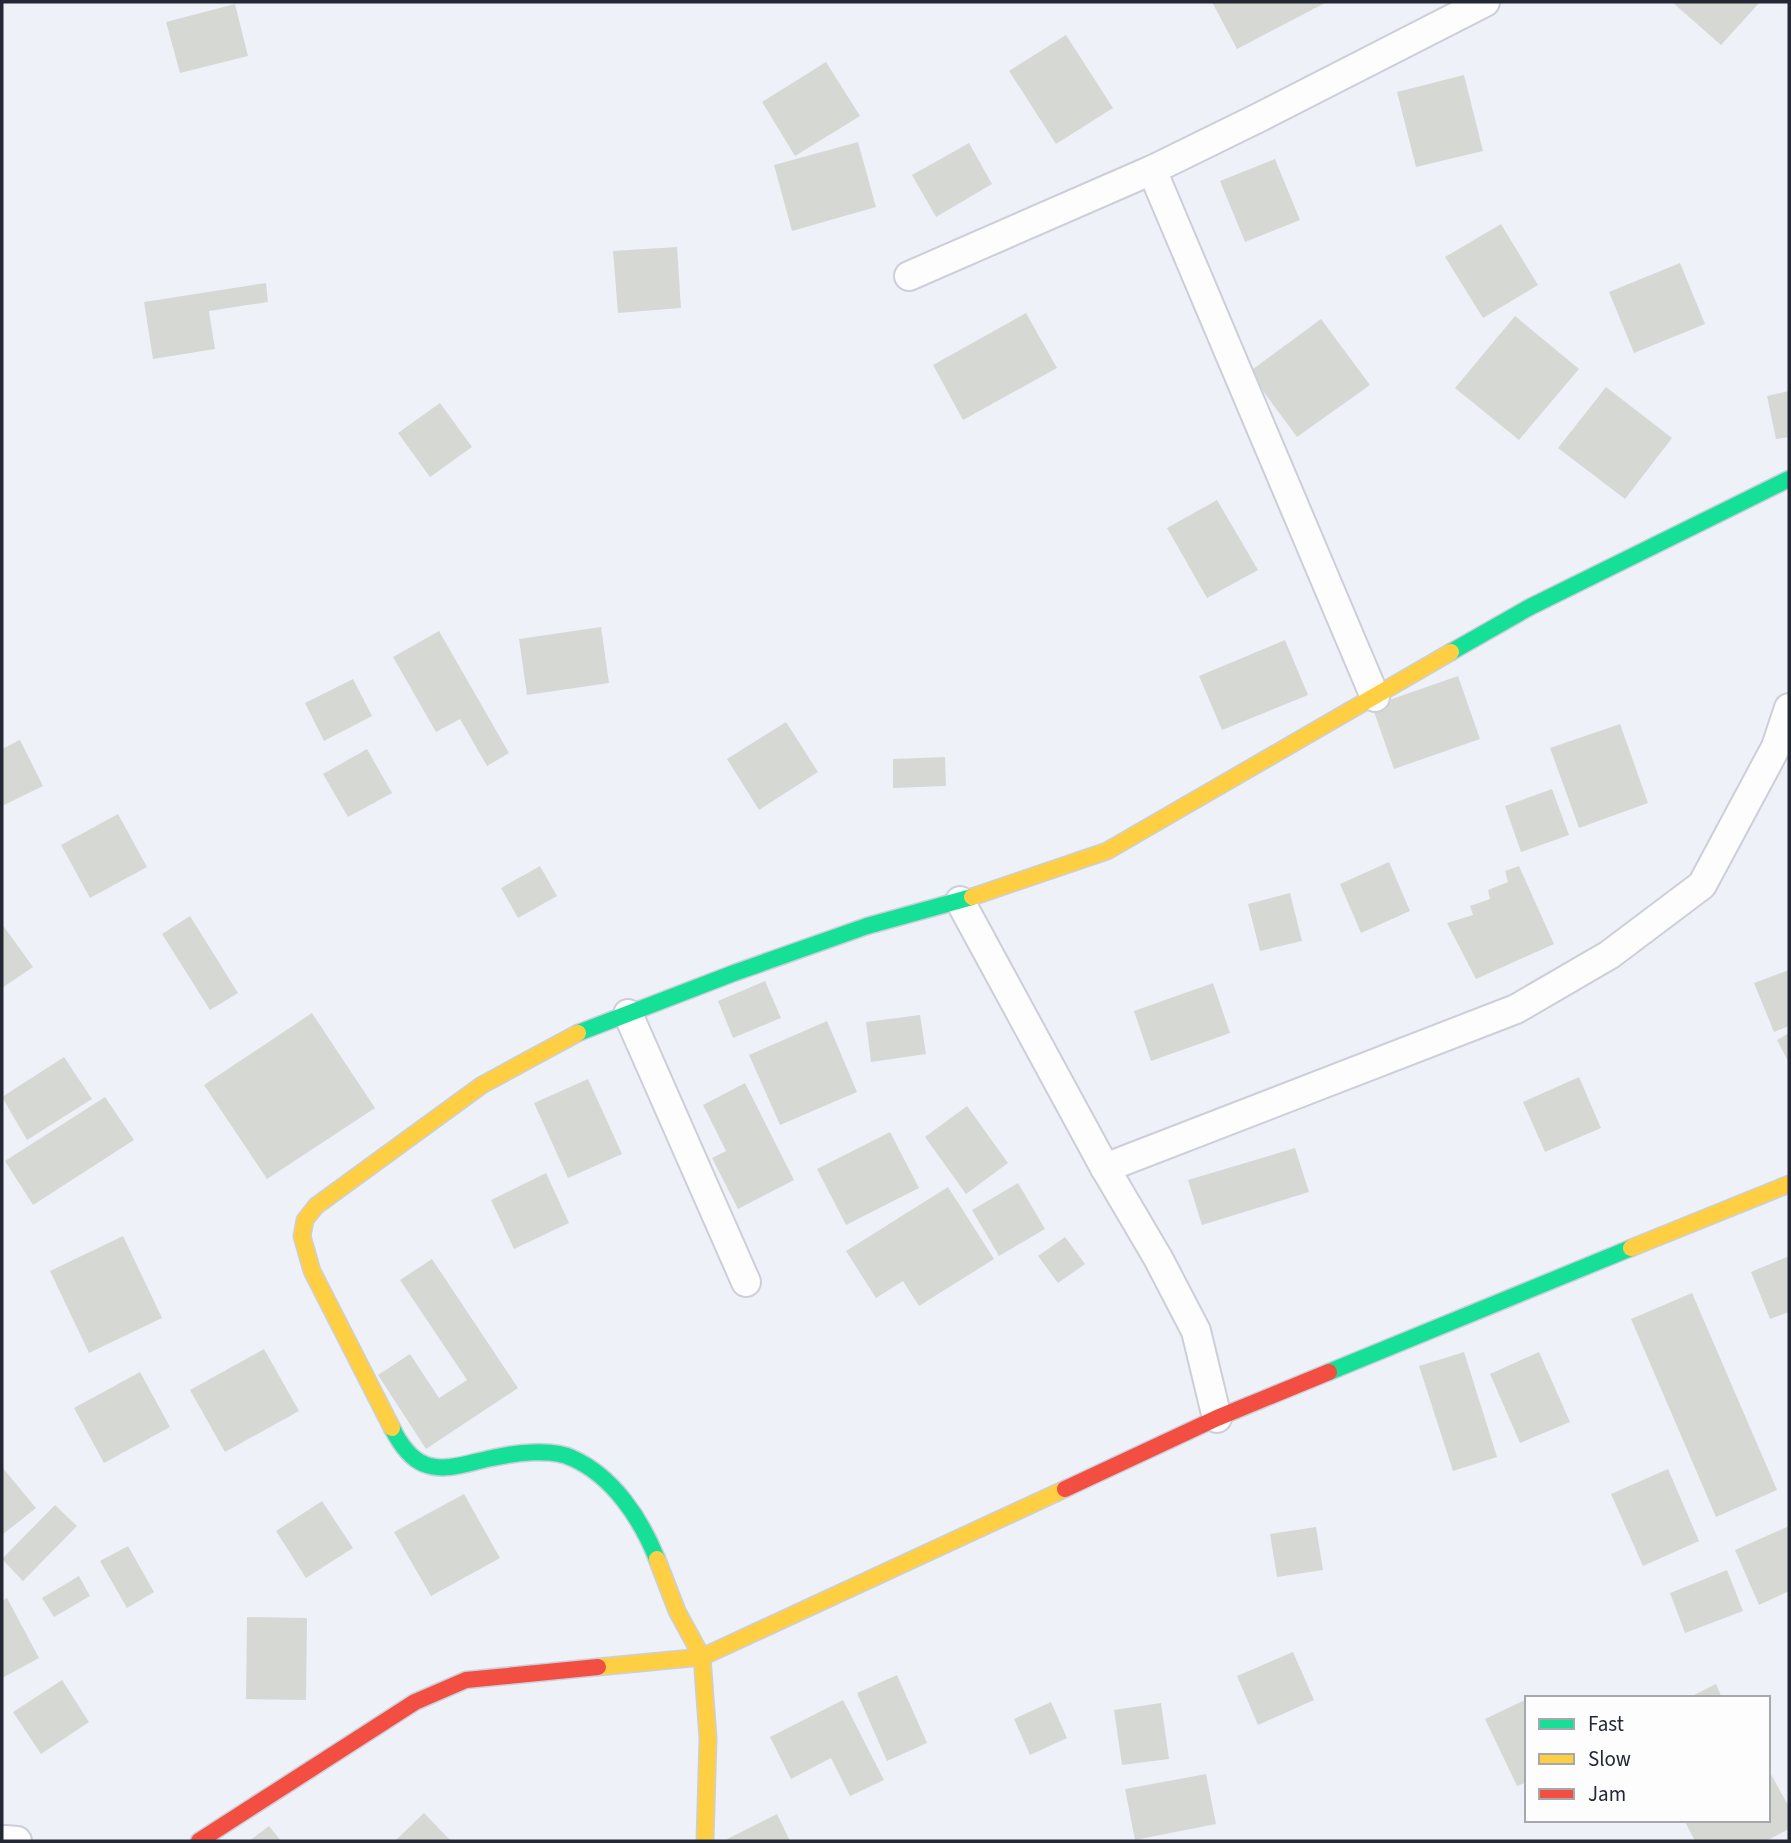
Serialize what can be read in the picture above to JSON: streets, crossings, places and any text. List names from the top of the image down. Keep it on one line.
{"legend":["Fast","Slow","Jam"]}
